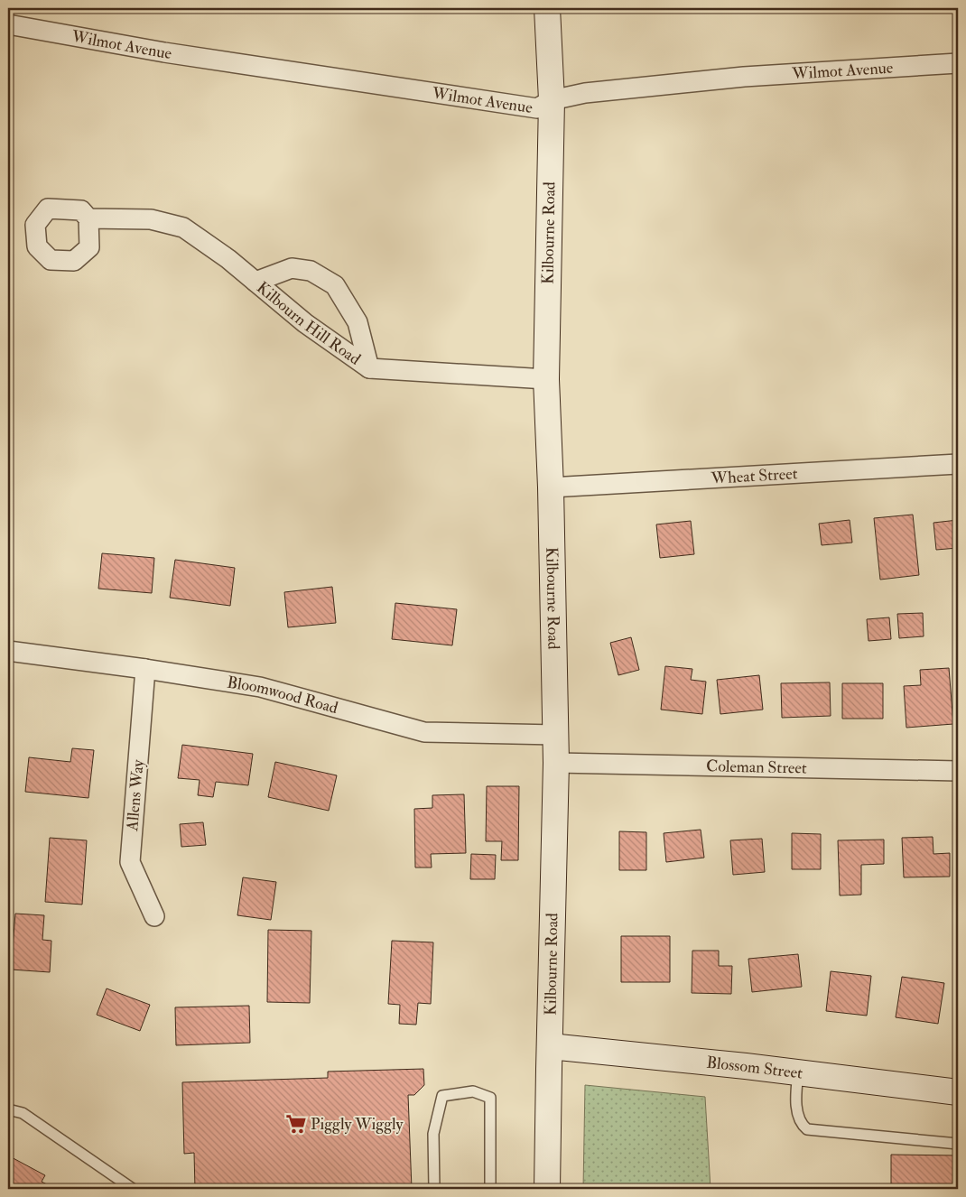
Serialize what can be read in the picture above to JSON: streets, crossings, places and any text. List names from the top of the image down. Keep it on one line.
{"streets":{"street":["Wilmot Avenue","Kilbourne Road","Kilbourn Hill Road","Wheat Street","Bloomwood Road","Coleman Street","Allens Way","Blossom Street"]},"crossings":[["Wilmot Avenue","Kilbourne Road"],["Kilbourne Road","Kilbourn Hill Road"],["Kilbourne Road","Wheat Street"],["Kilbourne Road","Bloomwood Road"],["Kilbourne Road","Coleman Street"],["Kilbourne Road","Blossom Street"],["Bloomwood Road","Allens Way"]],"places":{"supermarket":["Piggly Wiggly"]}}
